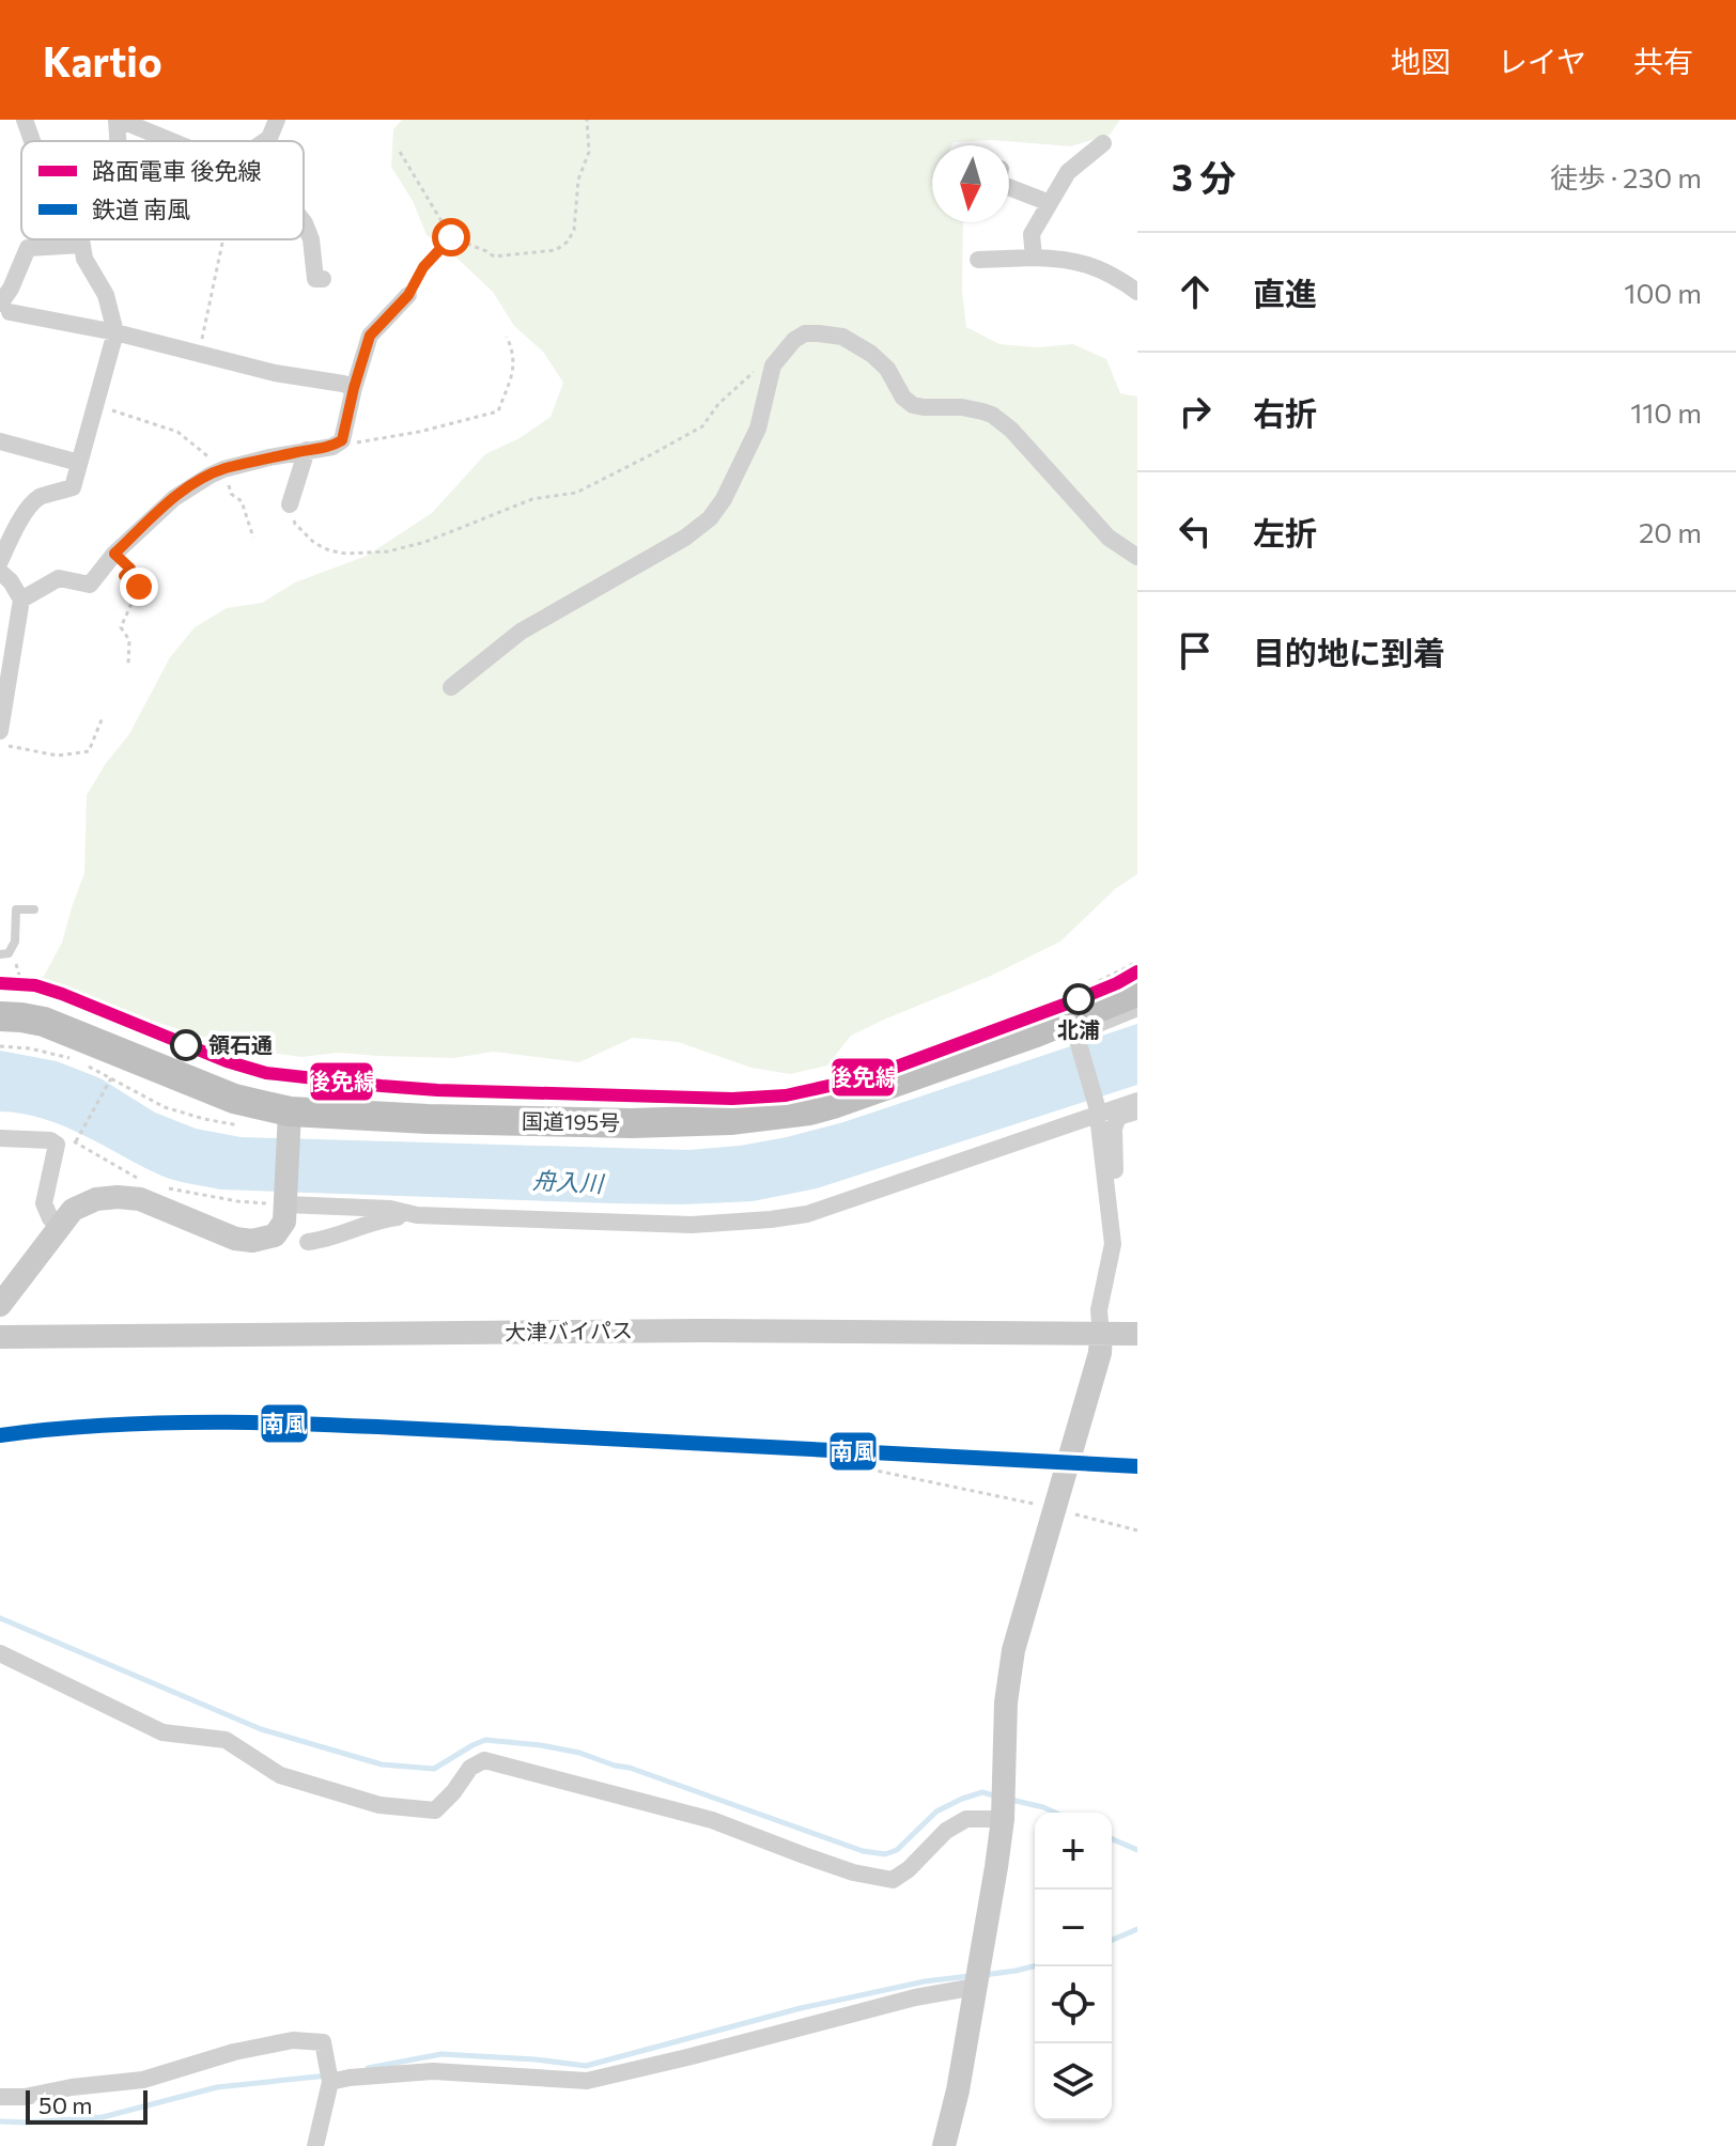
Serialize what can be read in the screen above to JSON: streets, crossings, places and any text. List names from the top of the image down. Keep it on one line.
{"streets":{"highway":["国道195号"],"main road":["大津バイパス"]},"water":["舟入川"],"places":["北浦","領石通"],"lines":["tram line 後免線","rail line 南風"],"legend":["路面電車 後免線","鉄道 南風"],"scale_bar":"50 m","north":"bottom","page":{"header":"Kartio","nav":["地図","レイヤ","共有"],"heading":["3 分","徒歩 · 230 m"],"list":[["直進","100 m"],["右折","110 m"],["左折","20 m"],"目的地に到着"],"map_buttons":["+","−"],"scale":"50 m"}}
